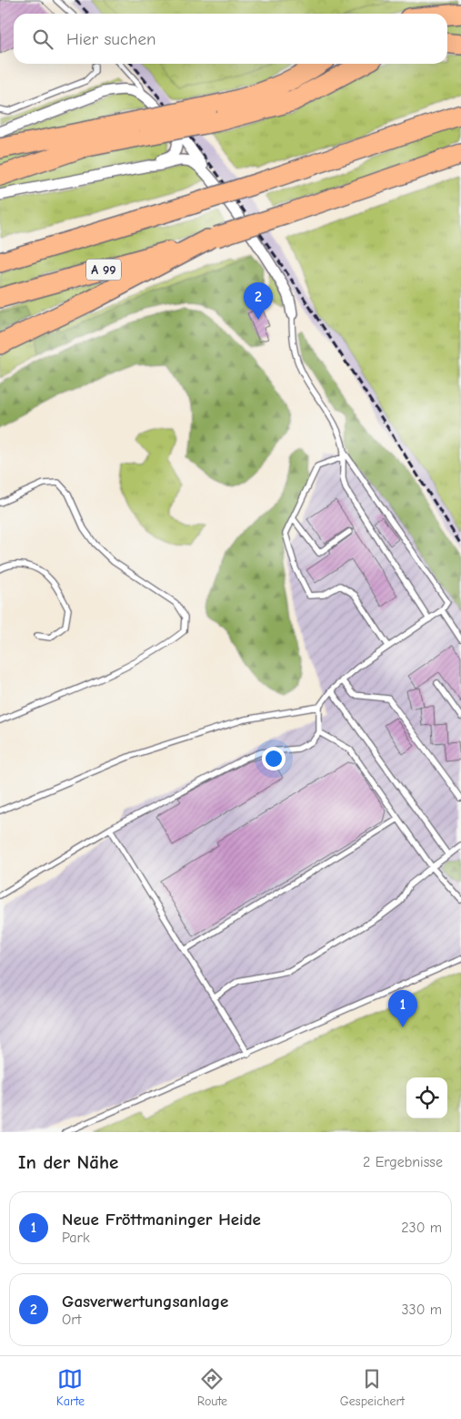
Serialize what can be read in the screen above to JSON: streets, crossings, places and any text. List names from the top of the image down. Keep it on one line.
{"streets":{"highway":["A 99"]},"page":{"search":"Hier suchen","pins":["2","1"],"heading":["In der Nähe","2 Ergebnisse"],"list":[{"mark":"1","name":"Neue Fröttmaninger Heide","note":"Park","value":"230 m"},{"mark":"2","name":"Gasverwertungsanlage","note":"Ort","value":"330 m"}],"nav":["Karte","Route","Gespeichert"]}}
